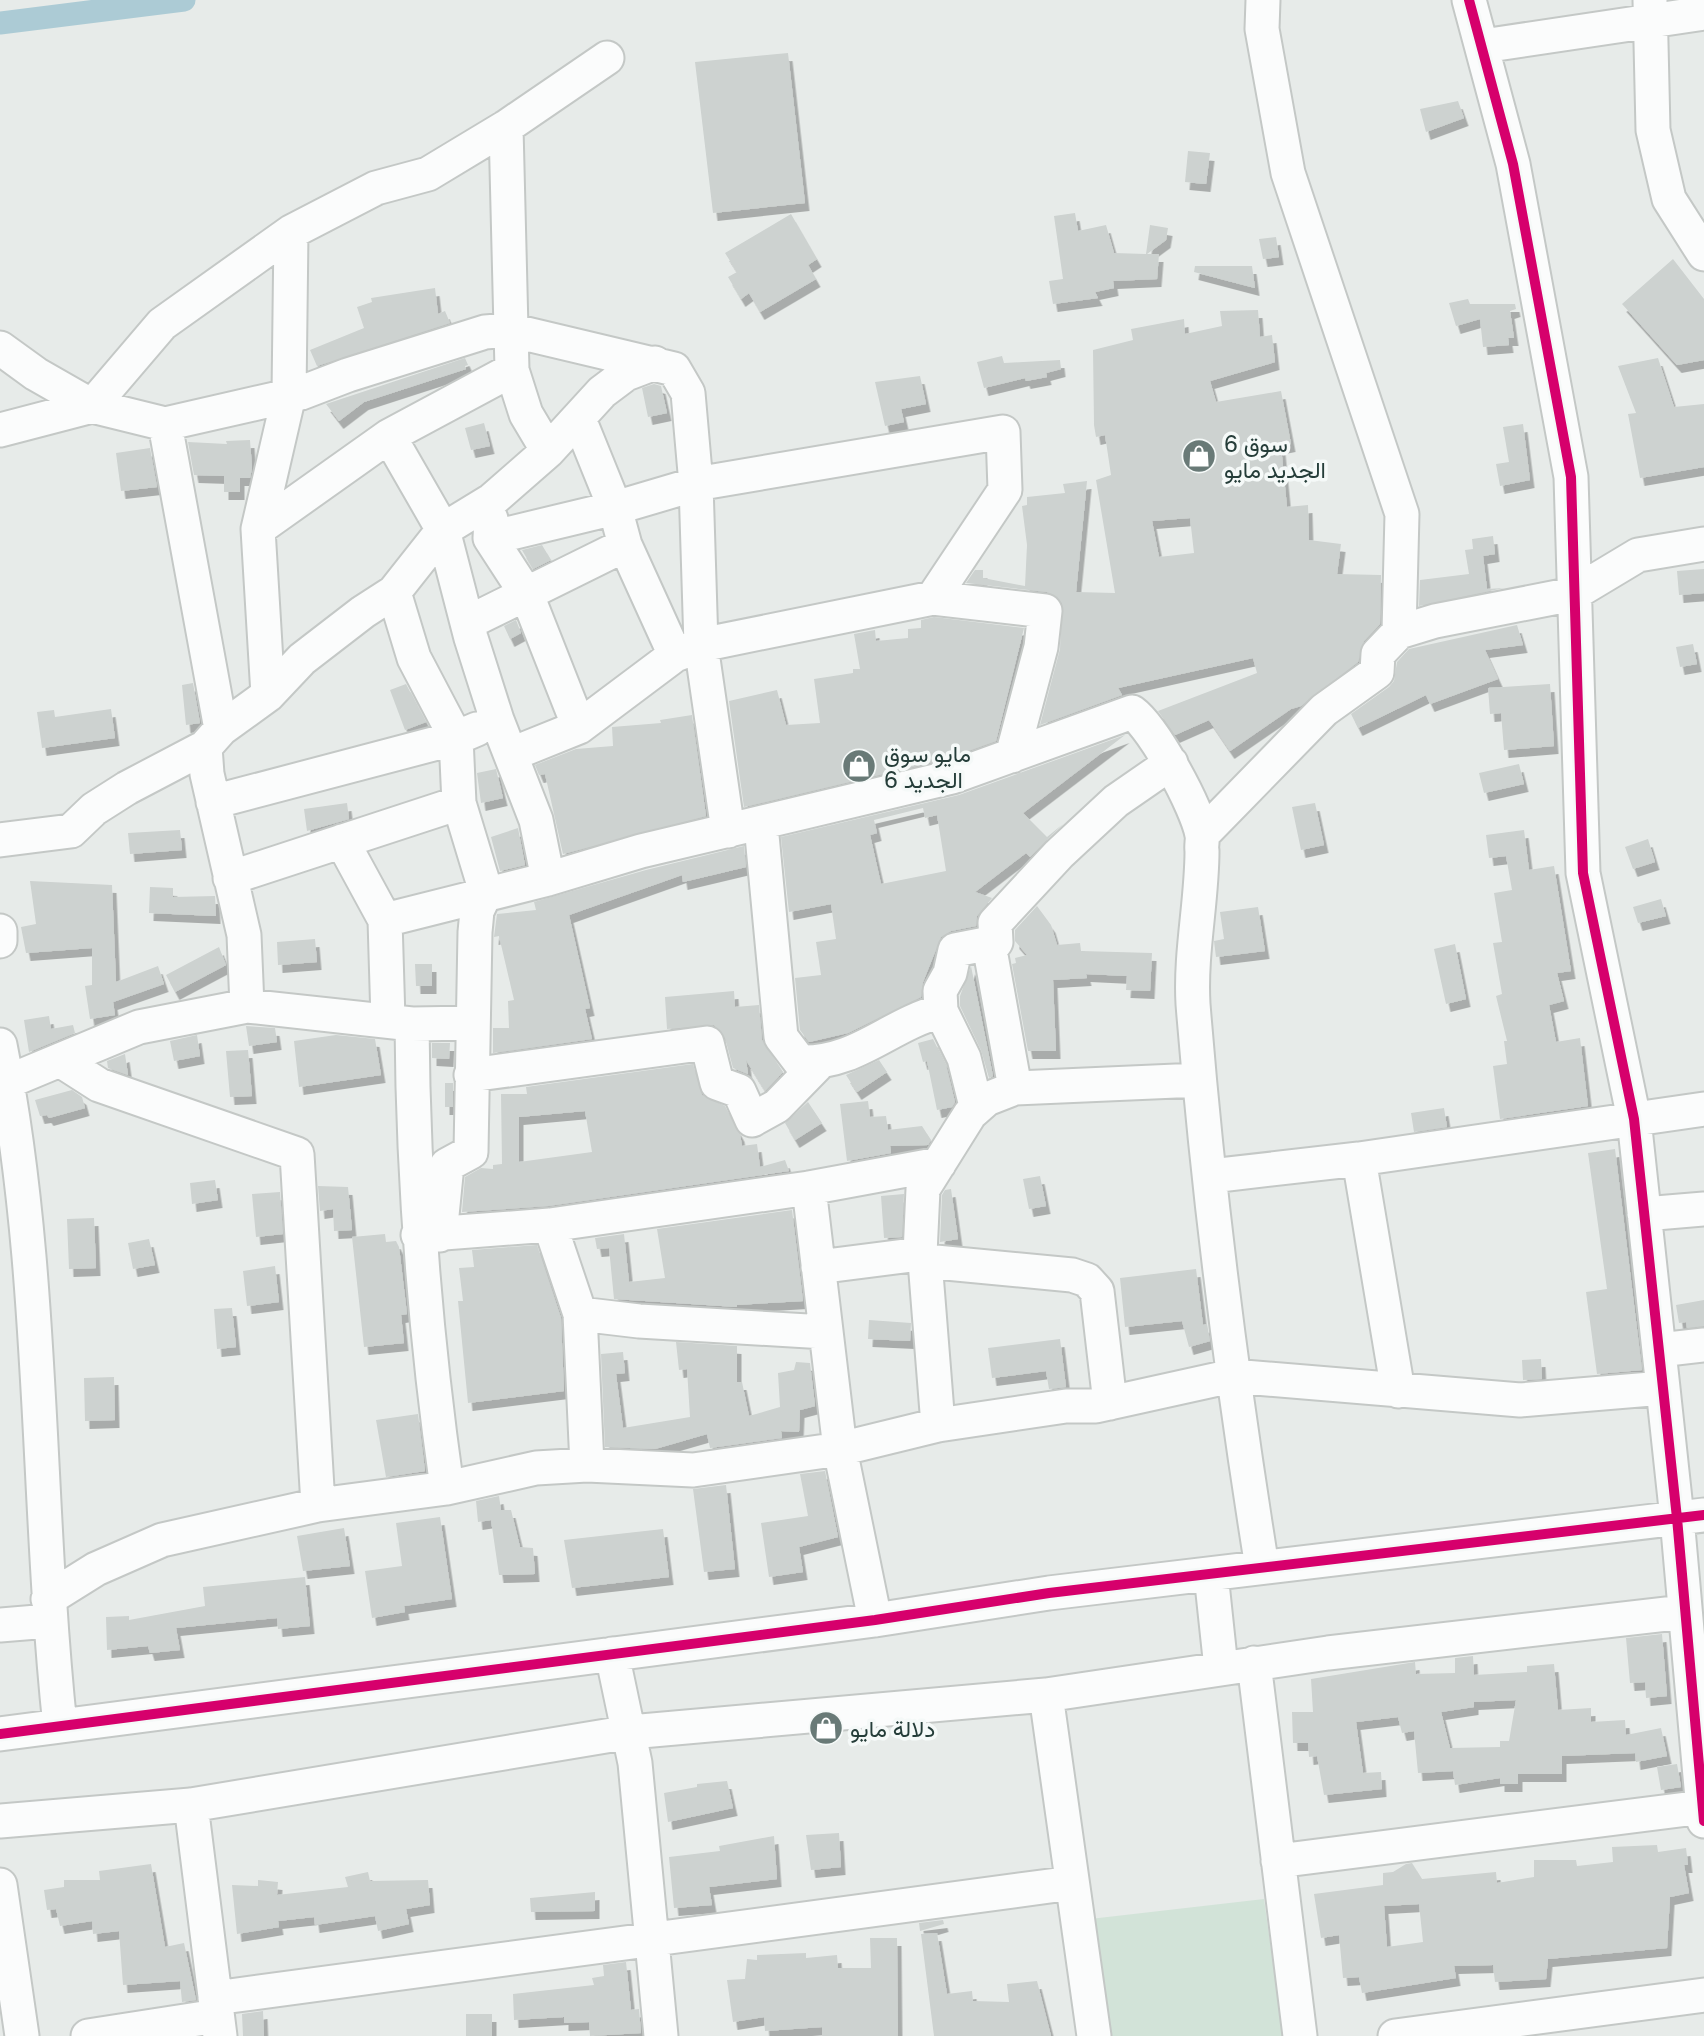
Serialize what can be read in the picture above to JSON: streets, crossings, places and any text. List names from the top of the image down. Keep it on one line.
{"places":{"shop":["سوق 6 الجديد مايو","مايو سوق 6 الجديد","دلالة مايو"]}}
